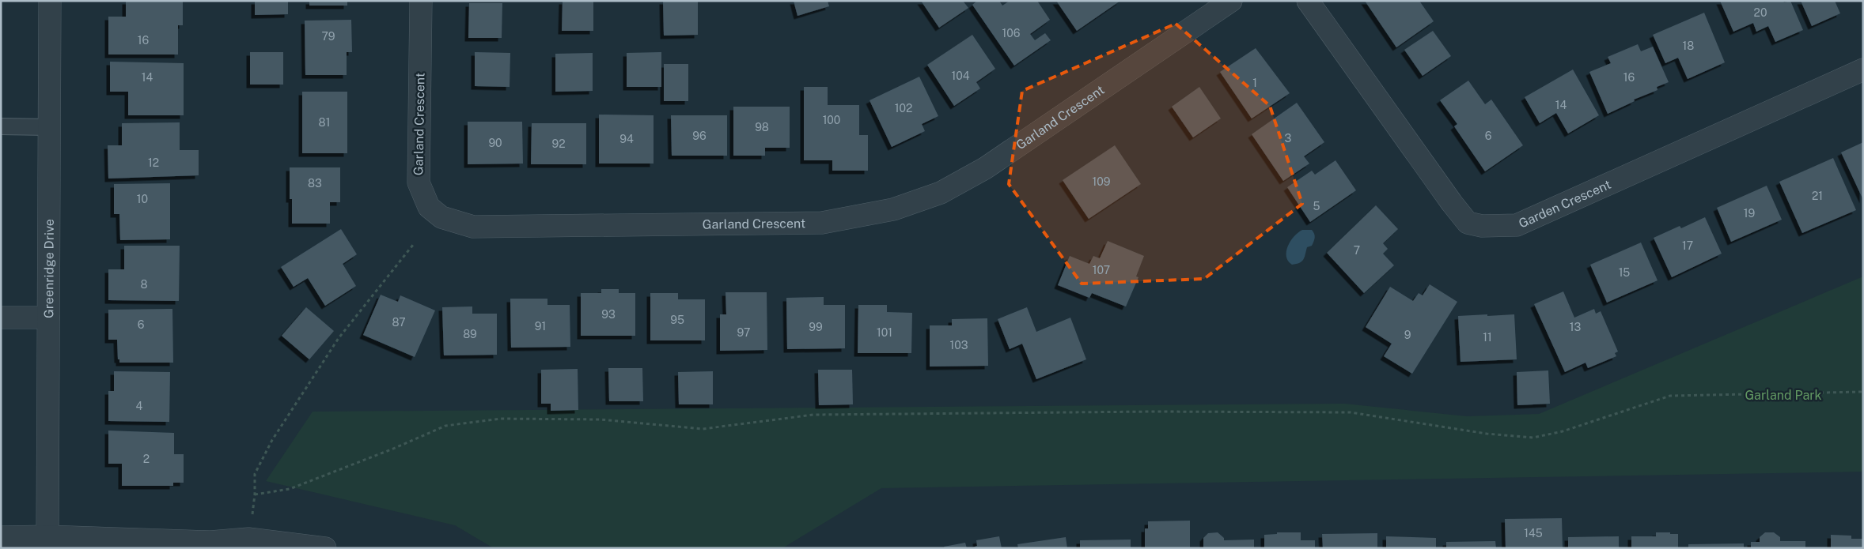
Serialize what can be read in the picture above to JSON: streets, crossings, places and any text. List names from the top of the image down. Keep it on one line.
{"streets":{"street":["Garland Crescent","Garden Crescent","Greenridge Drive"]},"parks":["Garland Park"],"house_numbers":["20","106","79","16","18","104","14","16","1","14","102","100","81","98","96","6","3","94","90","92","12","109","83","21","10","5","19","17","7","107","15","8","93","95","87","6","91","99","13","97","101","89","9","11","103","4","2","145"]}
